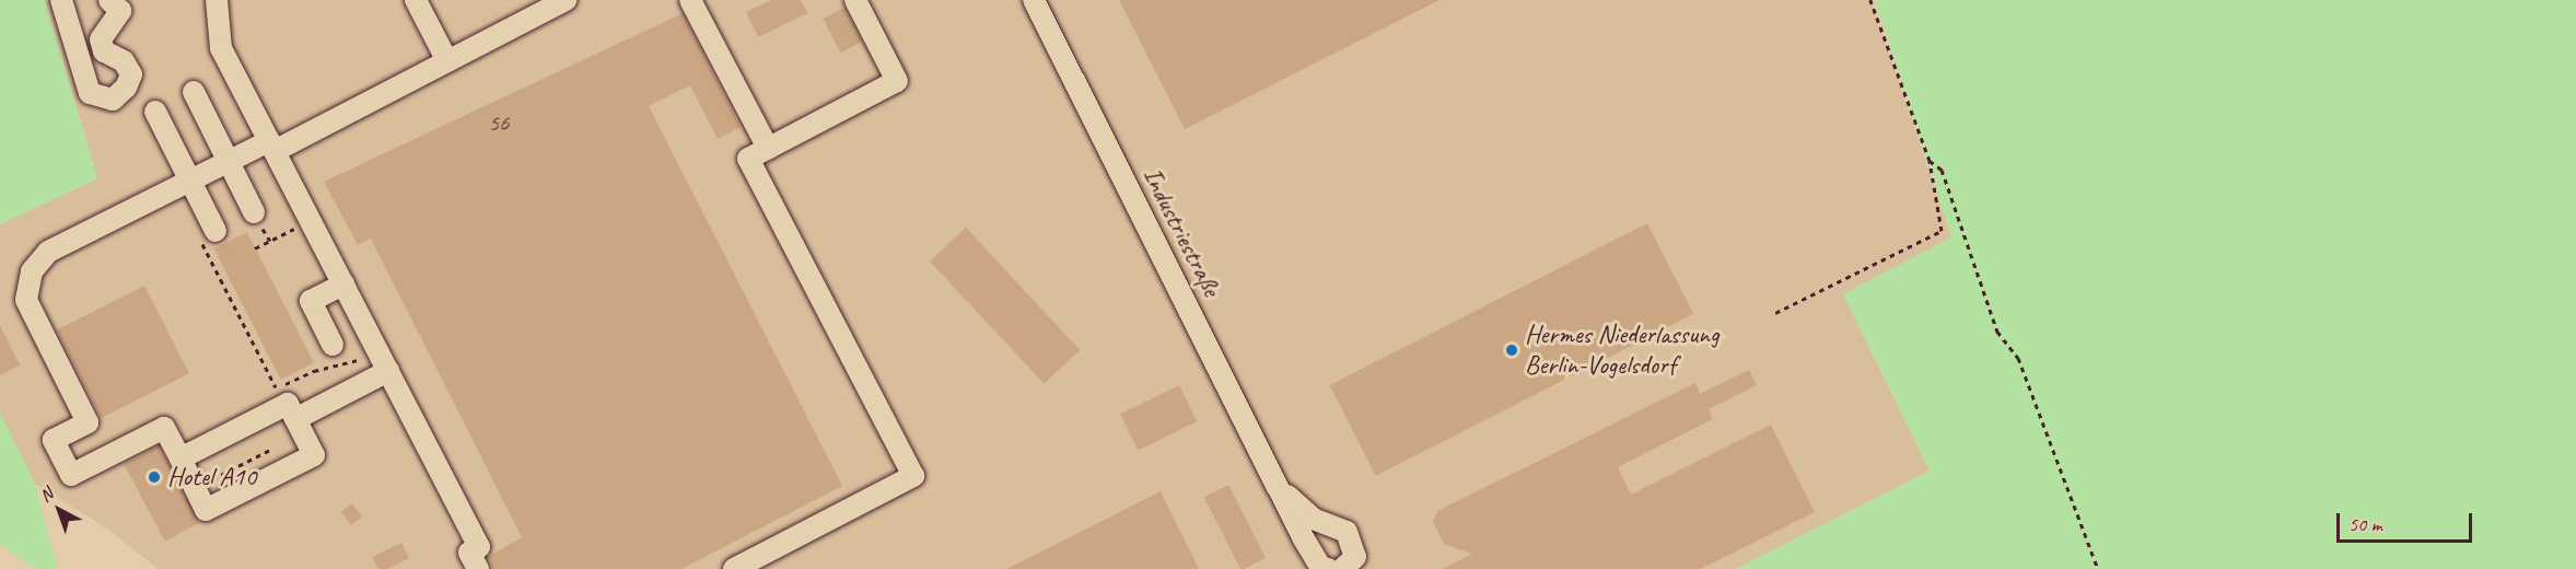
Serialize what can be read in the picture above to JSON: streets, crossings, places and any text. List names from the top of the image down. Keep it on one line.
{"streets":{"street":["Industriestraße"]},"places":["Hermes Niederlassung Berlin-Vogelsdorf","Hotel A10"],"house_numbers":["56"],"scale_bar":"50 m","north":"top left"}
